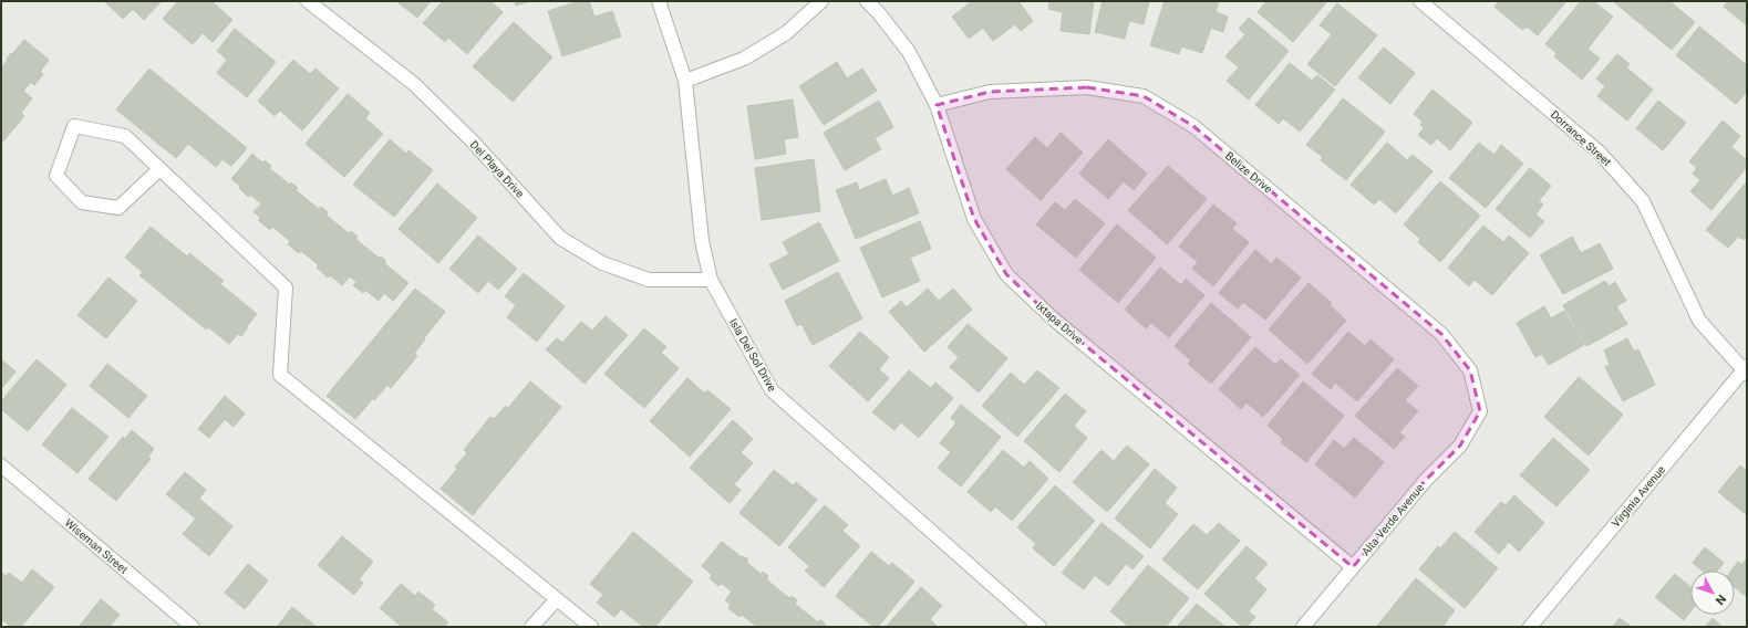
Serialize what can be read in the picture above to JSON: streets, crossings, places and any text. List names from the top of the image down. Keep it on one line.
{"streets":{"street":["Dorrance Street","Del Playa Drive","Belize Drive","Ixtapa Drive","Isla Del Sol Drive","Virginia Avenue","Alta Verde Avenue","Wiseman Street"]},"crossings":[["Dorrance Street","Virginia Avenue"],["Del Playa Drive","Isla Del Sol Drive"],["Belize Drive","Ixtapa Drive"],["Belize Drive","Alta Verde Avenue"],["Ixtapa Drive","Alta Verde Avenue"]],"north":"bottom right"}
